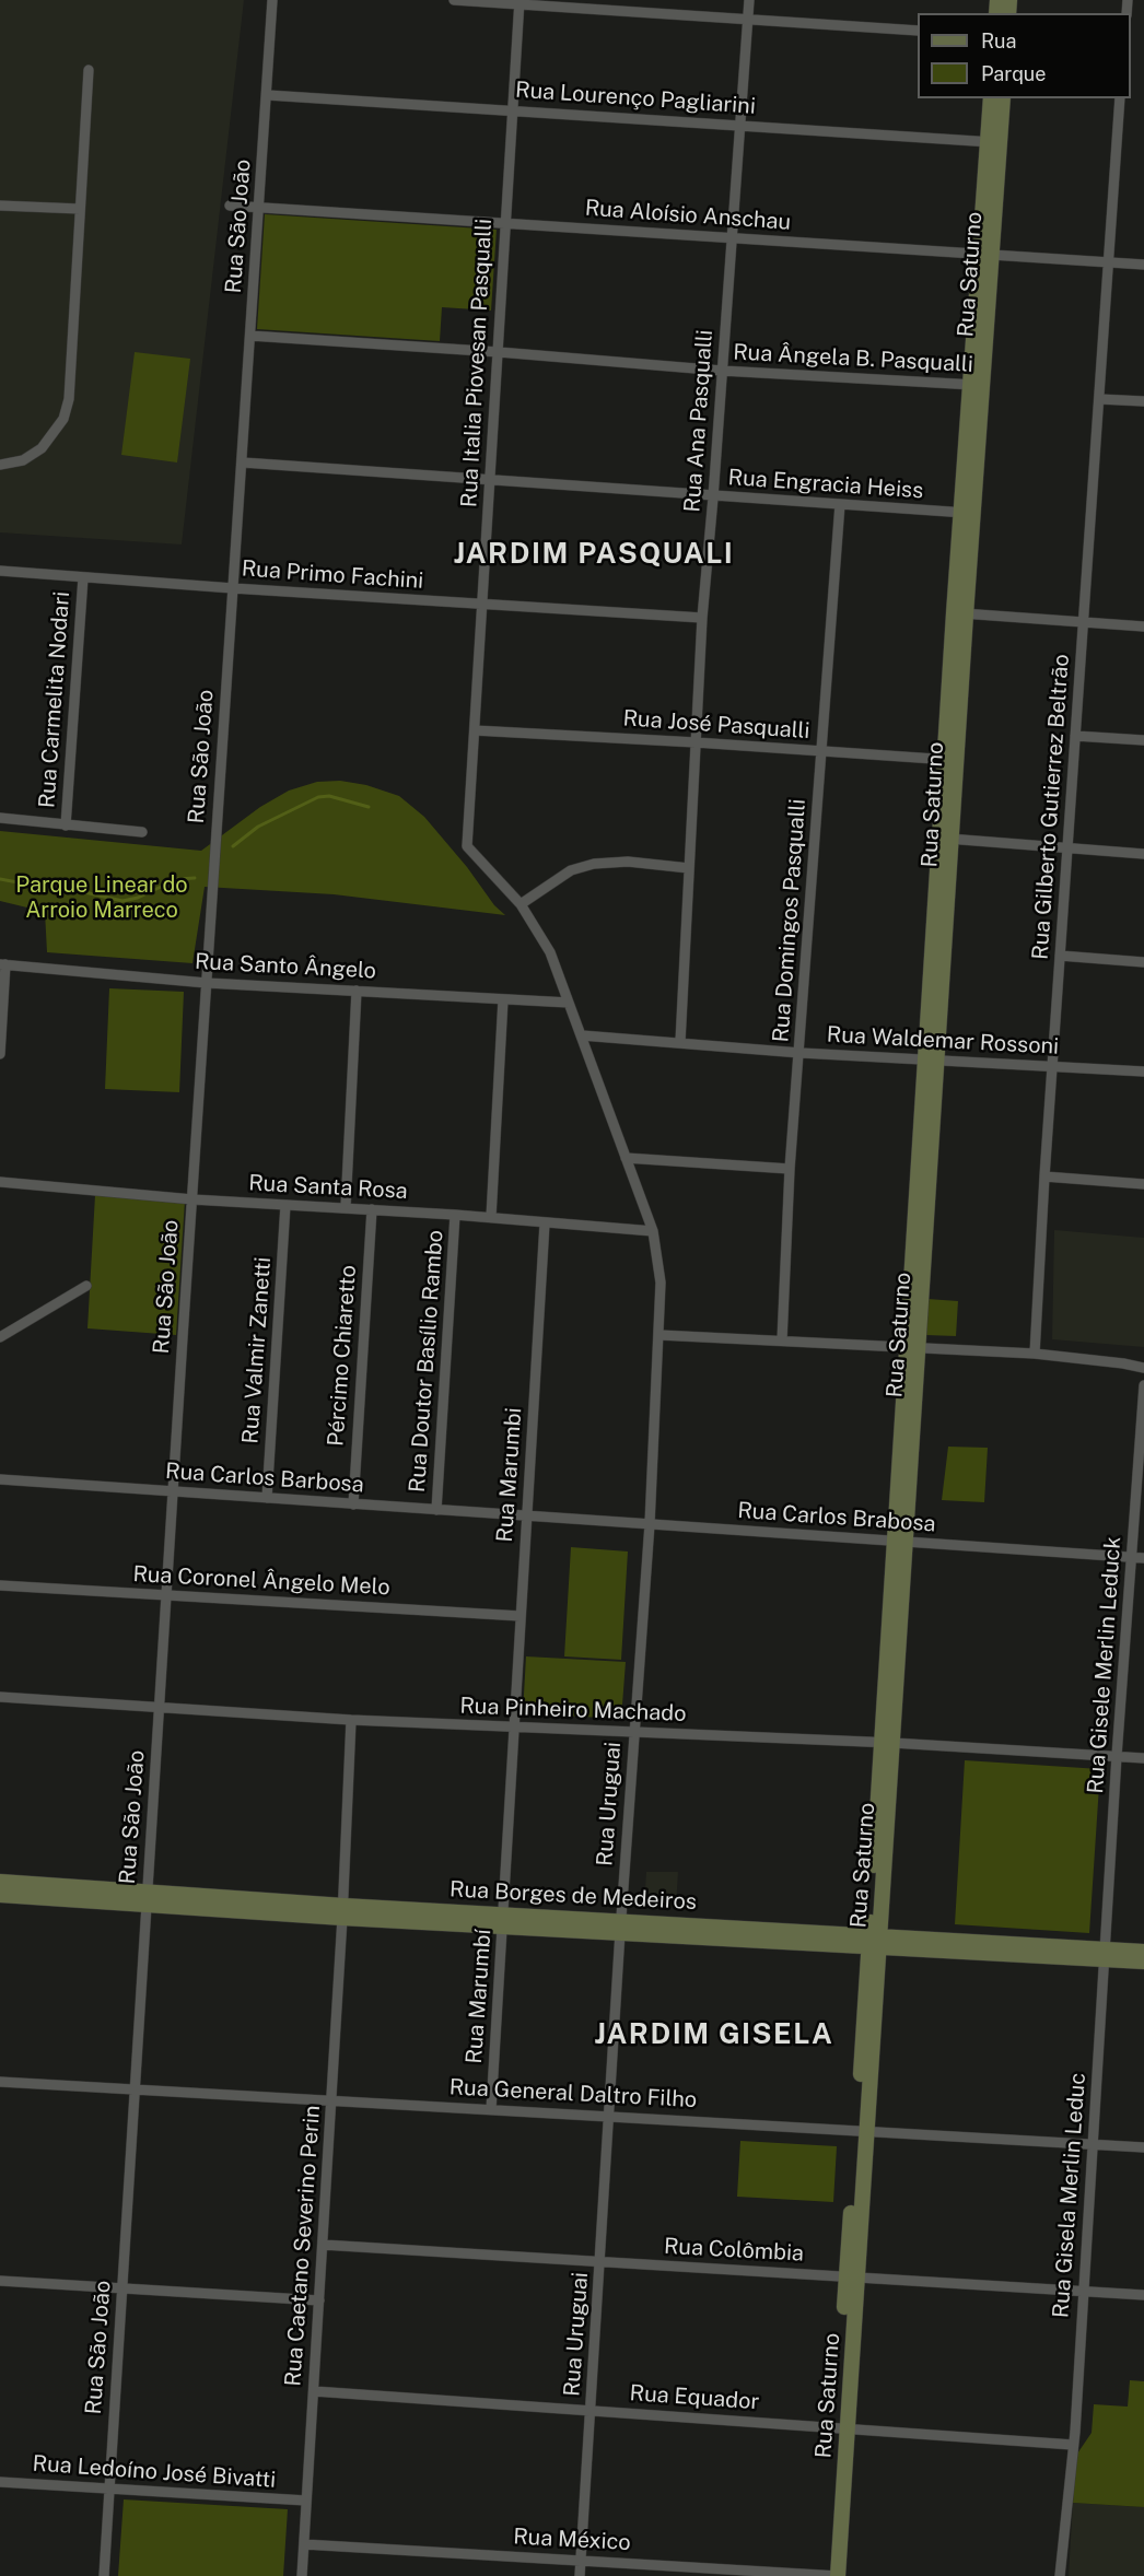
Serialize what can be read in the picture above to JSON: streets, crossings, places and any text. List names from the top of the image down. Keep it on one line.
{"streets":{"street":["Rua Lourenço Pagliarini","Rua Aloísio Anschau","Rua São João","Rua Saturno","Rua Ângela B. Pasqualli","Rua Italia Piovesan Pasqualli","Rua Ana Pasqualli","Rua Engracia Heiss","Rua Primo Fachini","Rua Carmelita Nodari","Rua José Pasqualli","Rua Gilberto Gutierrez Beltrão","Rua Domingos Pasqualli","Rua Santo Ângelo","Rua Waldemar Rossoni","Rua Santa Rosa","Rua Valmir Zanetti","Pércimo Chiaretto","Rua Doutor Basílio Rambo","Rua Marumbi","Rua Carlos Barbosa","Rua Carlos Brabosa","Rua Coronel Ângelo Melo","Rua Gisele Merlin Leduck","Rua Pinheiro Machado","Rua Uruguai","Rua Borges de Medeiros","Rua Marumbí","Rua General Daltro Filho","Rua Gisela Merlin Leduc","Rua Caetano Severino Perin","Rua Colômbia","Rua Equador","Rua Ledoíno José Bivatti","Rua México"]},"crossings":[["Rua Lourenço Pagliarini","Rua São João"],["Rua Lourenço Pagliarini","Rua Saturno"],["Rua Lourenço Pagliarini","Rua Italia Piovesan Pasqualli"],["Rua Lourenço Pagliarini","Rua Ana Pasqualli"],["Rua Aloísio Anschau","Rua São João"],["Rua Aloísio Anschau","Rua Saturno"],["Rua Aloísio Anschau","Rua Italia Piovesan Pasqualli"],["Rua Aloísio Anschau","Rua Ana Pasqualli"],["Rua Aloísio Anschau","Rua Gilberto Gutierrez Beltrão"],["Rua São João","Rua Ângela B. Pasqualli"],["Rua São João","Rua Engracia Heiss"],["Rua São João","Rua Primo Fachini"],["Rua São João","Rua Santo Ângelo"],["Rua São João","Rua Santa Rosa"],["Rua São João","Rua Carlos Barbosa"],["Rua São João","Rua Coronel Ângelo Melo"],["Rua São João","Rua Pinheiro Machado"],["Rua São João","Rua Borges de Medeiros"],["Rua São João","Rua General Daltro Filho"],["Rua São João","Rua Ledoíno José Bivatti"],["Rua Saturno","Rua Ângela B. Pasqualli"],["Rua Saturno","Rua Engracia Heiss"],["Rua Saturno","Rua José Pasqualli"],["Rua Saturno","Rua Waldemar Rossoni"],["Rua Saturno","Rua Carlos Brabosa"],["Rua Saturno","Rua Pinheiro Machado"],["Rua Saturno","Rua Borges de Medeiros"],["Rua Saturno","Rua General Daltro Filho"],["Rua Saturno","Rua Colômbia"],["Rua Saturno","Rua Equador"],["Rua Saturno","Rua México"],["Rua Ângela B. Pasqualli","Rua Italia Piovesan Pasqualli"],["Rua Ângela B. Pasqualli","Rua Ana Pasqualli"],["Rua Italia Piovesan Pasqualli","Rua Engracia Heiss"],["Rua Italia Piovesan Pasqualli","Rua Primo Fachini"],["Rua Italia Piovesan Pasqualli","Rua José Pasqualli"],["Rua Italia Piovesan Pasqualli","Rua Uruguai"],["Rua Ana Pasqualli","Rua Engracia Heiss"],["Rua Ana Pasqualli","Rua Primo Fachini"],["Rua Ana Pasqualli","Rua José Pasqualli"],["Rua Ana Pasqualli","Rua Waldemar Rossoni"],["Rua Engracia Heiss","Rua Domingos Pasqualli"],["Rua Primo Fachini","Rua Carmelita Nodari"],["Rua José Pasqualli","Rua Domingos Pasqualli"],["Rua Gilberto Gutierrez Beltrão","Rua Waldemar Rossoni"],["Rua Domingos Pasqualli","Rua Waldemar Rossoni"],["Rua Santo Ângelo","Rua Uruguai"],["Rua Waldemar Rossoni","Rua Uruguai"],["Rua Santa Rosa","Rua Valmir Zanetti"],["Rua Santa Rosa","Pércimo Chiaretto"],["Rua Santa Rosa","Rua Doutor Basílio Rambo"],["Rua Santa Rosa","Rua Marumbi"],["Rua Santa Rosa","Rua Uruguai"],["Rua Valmir Zanetti","Rua Carlos Barbosa"],["Pércimo Chiaretto","Rua Carlos Barbosa"],["Rua Doutor Basílio Rambo","Rua Carlos Barbosa"],["Rua Marumbi","Rua Carlos Barbosa"],["Rua Marumbi","Rua Carlos Brabosa"],["Rua Marumbi","Rua Coronel Ângelo Melo"],["Rua Marumbi","Rua Pinheiro Machado"],["Rua Marumbi","Rua Marumbí"],["Rua Carlos Barbosa","Rua Carlos Brabosa"],["Rua Carlos Brabosa","Rua Gisele Merlin Leduck"],["Rua Carlos Brabosa","Rua Uruguai"],["Rua Gisele Merlin Leduck","Rua Pinheiro Machado"],["Rua Gisele Merlin Leduck","Rua Borges de Medeiros"],["Rua Gisele Merlin Leduck","Rua Gisela Merlin Leduc"],["Rua Pinheiro Machado","Rua Uruguai"],["Rua Pinheiro Machado","Rua Marumbí"],["Rua Pinheiro Machado","Rua Caetano Severino Perin"],["Rua Uruguai","Rua Borges de Medeiros"],["Rua Uruguai","Rua General Daltro Filho"],["Rua Uruguai","Rua Colômbia"],["Rua Uruguai","Rua Equador"],["Rua Uruguai","Rua México"],["Rua Borges de Medeiros","Rua Marumbí"],["Rua Borges de Medeiros","Rua Gisela Merlin Leduc"],["Rua Borges de Medeiros","Rua Caetano Severino Perin"],["Rua Marumbí","Rua General Daltro Filho"],["Rua General Daltro Filho","Rua Gisela Merlin Leduc"],["Rua General Daltro Filho","Rua Caetano Severino Perin"],["Rua Gisela Merlin Leduc","Rua Colômbia"],["Rua Gisela Merlin Leduc","Rua Equador"],["Rua Caetano Severino Perin","Rua Colômbia"],["Rua Caetano Severino Perin","Rua Equador"],["Rua Caetano Severino Perin","Rua Ledoíno José Bivatti"],["Rua Caetano Severino Perin","Rua México"]],"districts":["JARDIM PASQUALI","JARDIM GISELA"],"parks":["Parque Linear do Arroio Marreco"],"legend":["Rua","Parque"]}
